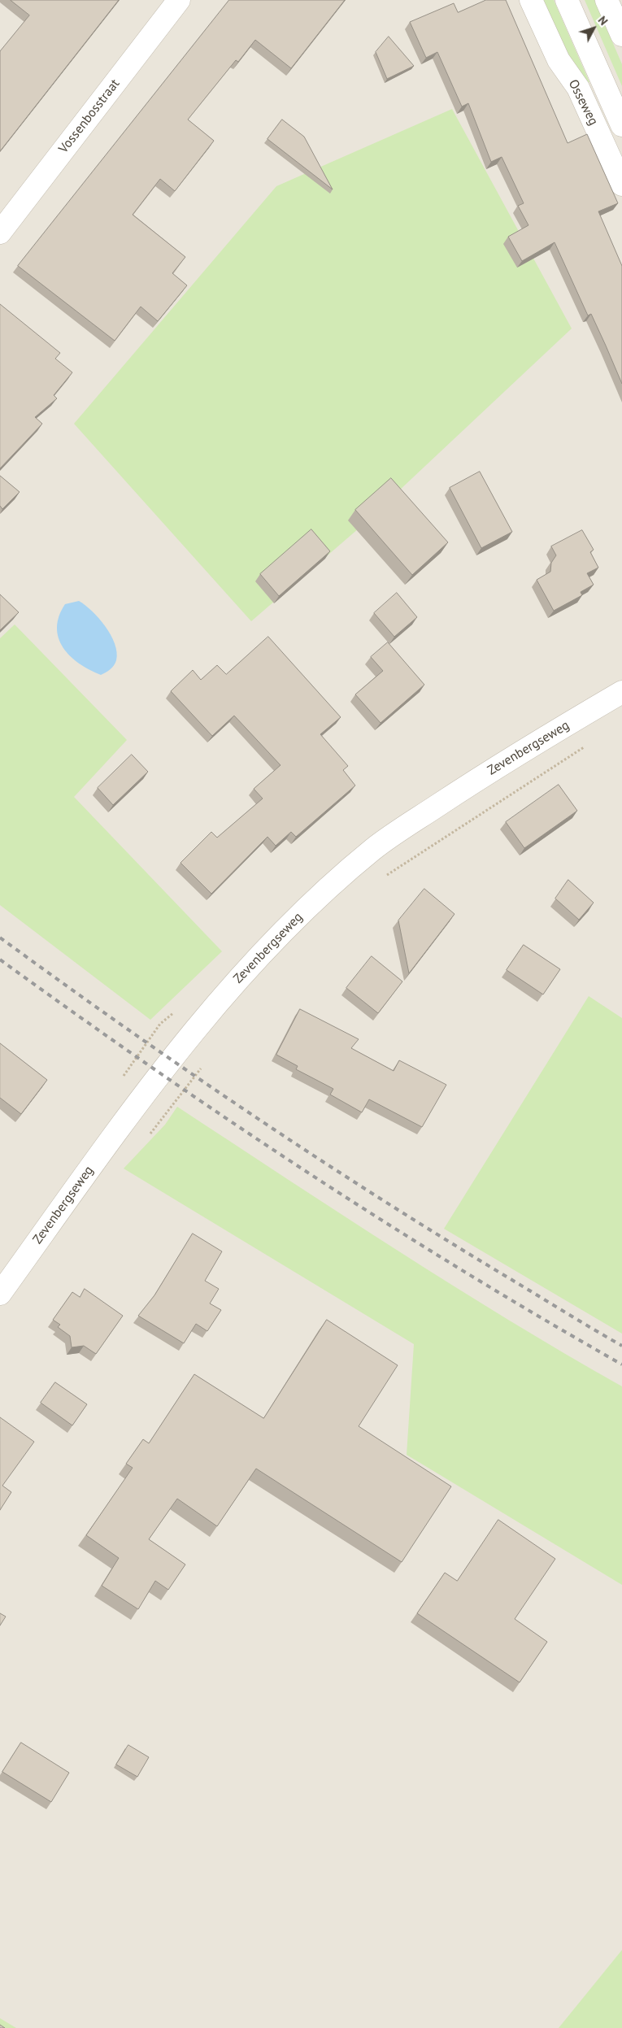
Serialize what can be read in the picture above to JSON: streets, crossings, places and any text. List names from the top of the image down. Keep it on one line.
{"streets":{"street":["Osseweg","Vossenbosstraat","Zevenbergseweg"]},"north":"top right"}
